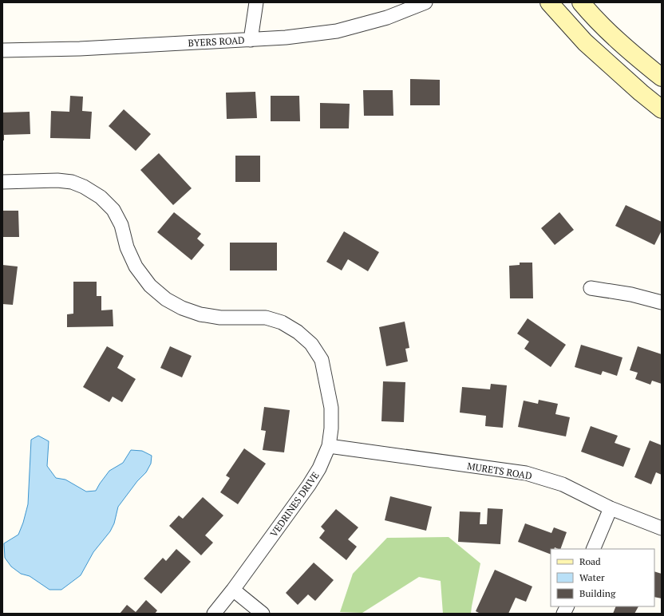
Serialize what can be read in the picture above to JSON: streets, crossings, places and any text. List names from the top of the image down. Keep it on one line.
{"streets":{"street":["BYERS ROAD","MURETS ROAD","VEDRINES DRIVE"]},"crossings":[["MURETS ROAD","VEDRINES DRIVE"]],"legend":["Road","Water","Building"]}
